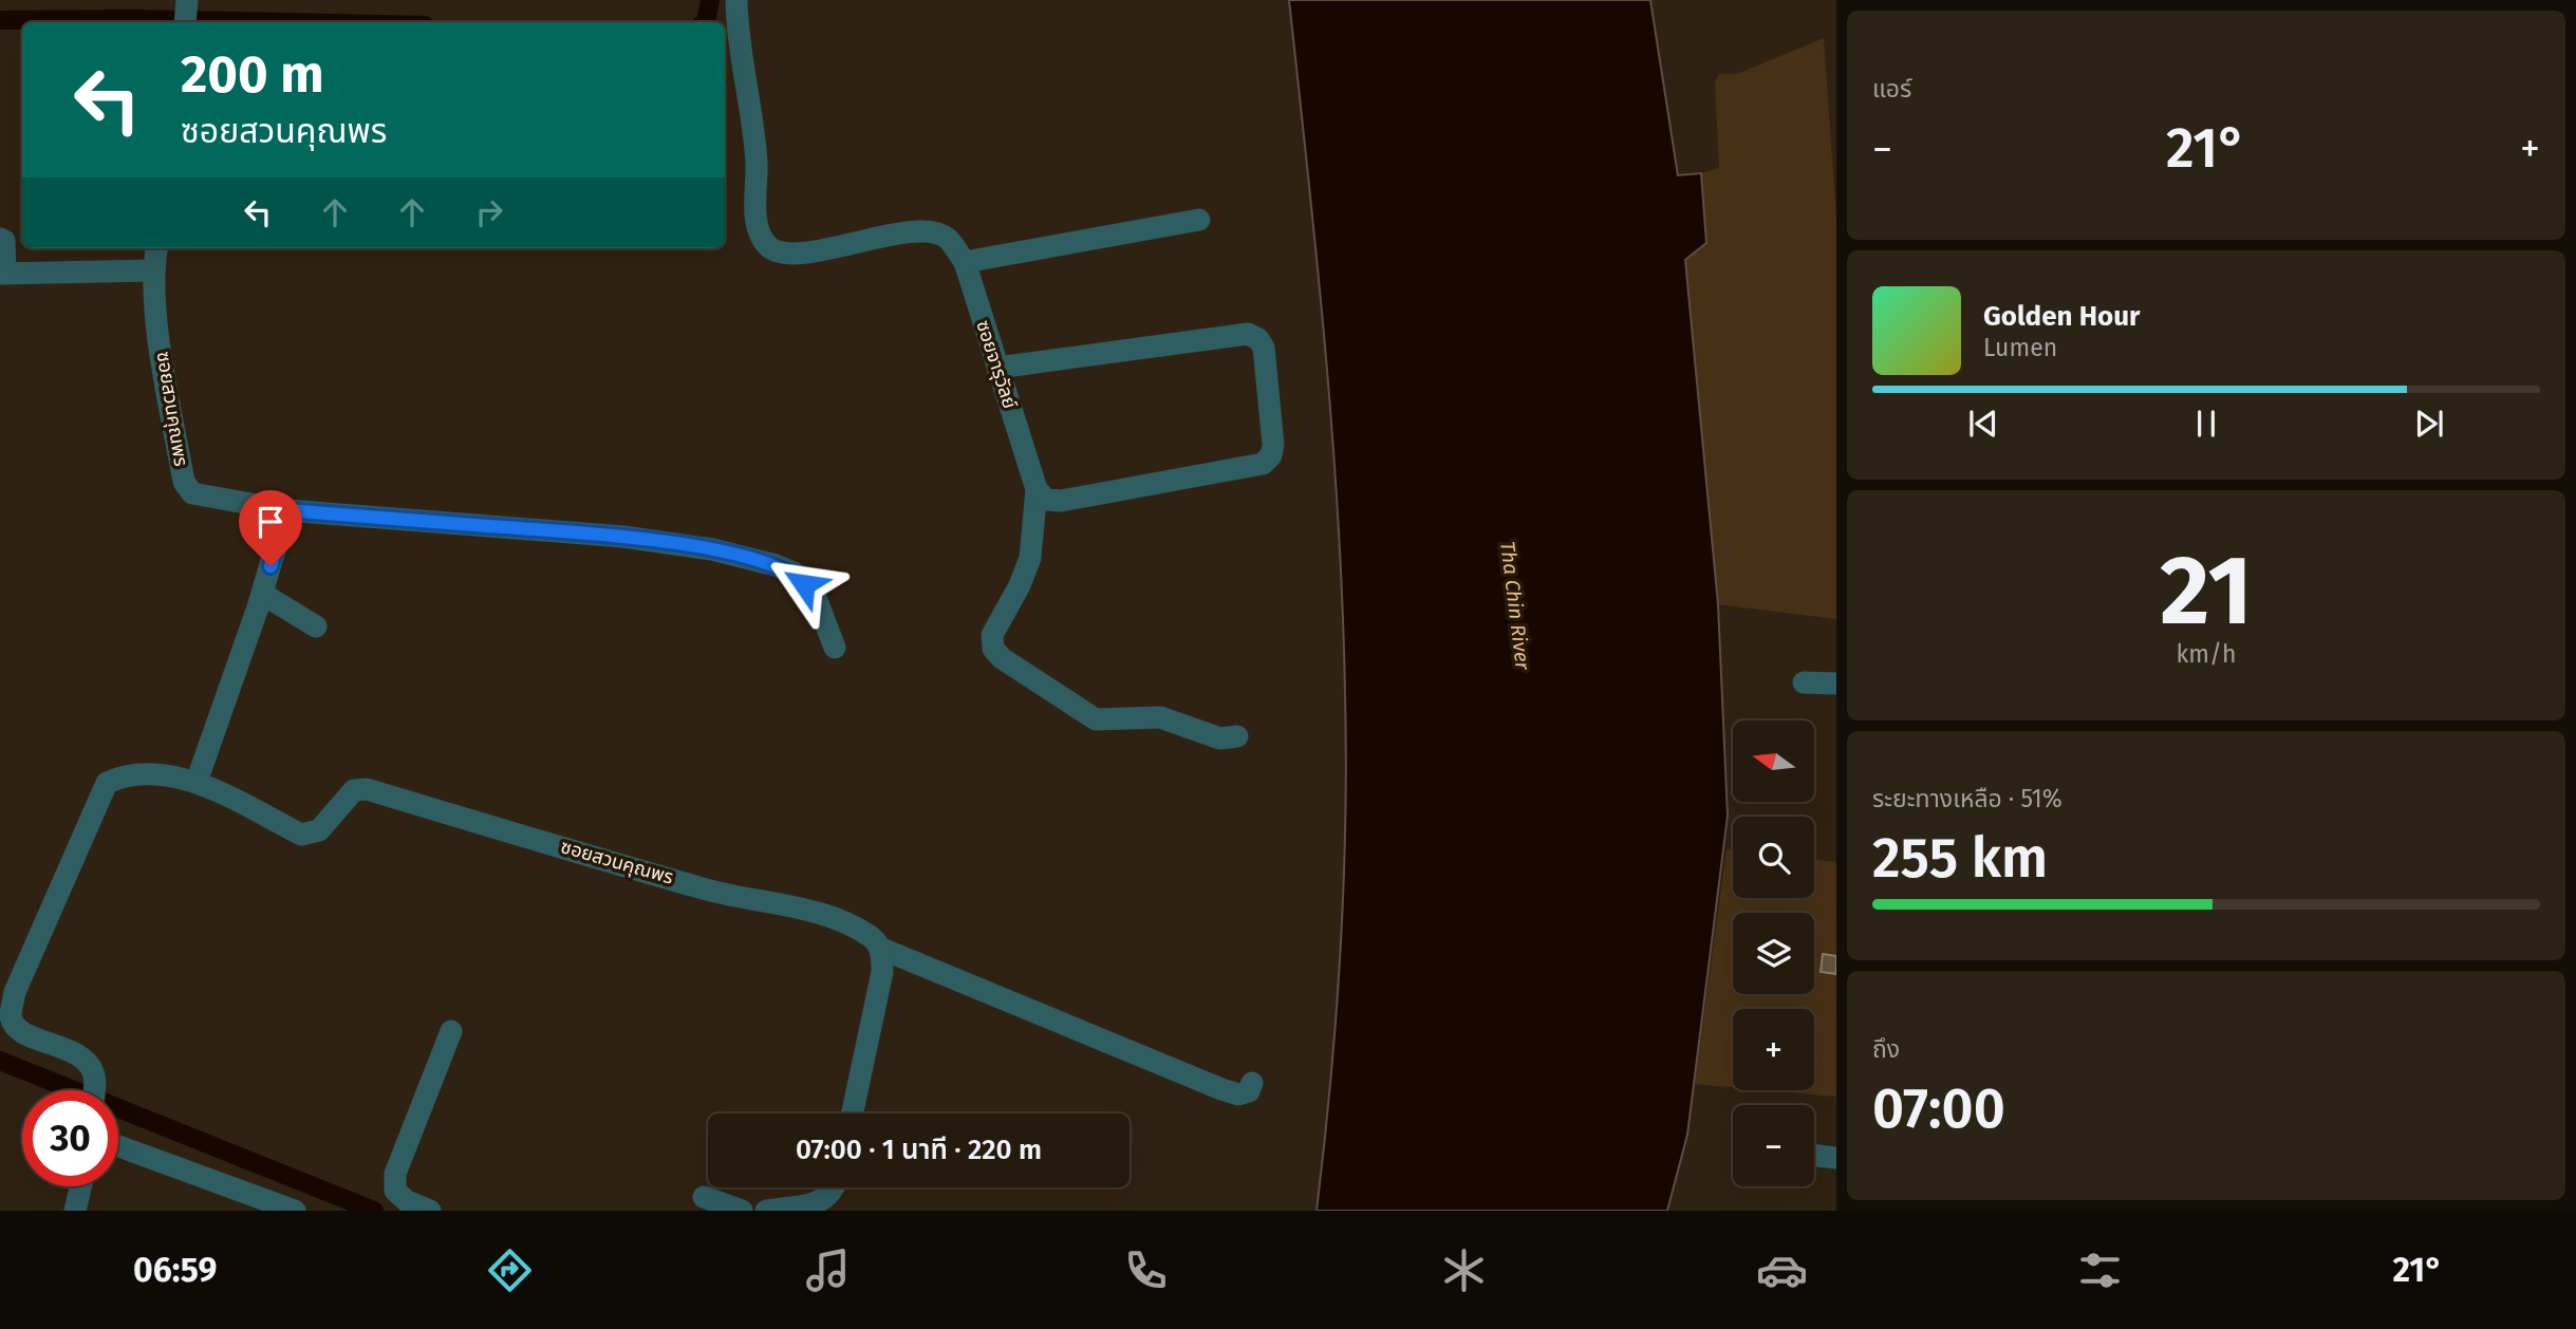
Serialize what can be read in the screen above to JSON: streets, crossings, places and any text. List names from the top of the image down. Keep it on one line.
{"streets":{"street":["ซอยจารุวัลย์","ซอยสวนคุณพร"]},"water":["Tha Chin River"],"north":"left","page":{"tile":["แอร์",["21","km/h"],["ระยะทางเหลือ · 51%","255 km"],["ถึง","07:00"]],"turn":["200 m","ซอยสวนคุณพร"],"heat":["−","21°","+"],"song":["Golden Hour","Lumen"],"map_buttons":["+","−"],"limit":"30","trip":"07:00 · 1 นาที · 220 m","tabs":["06:59","21°"]}}
